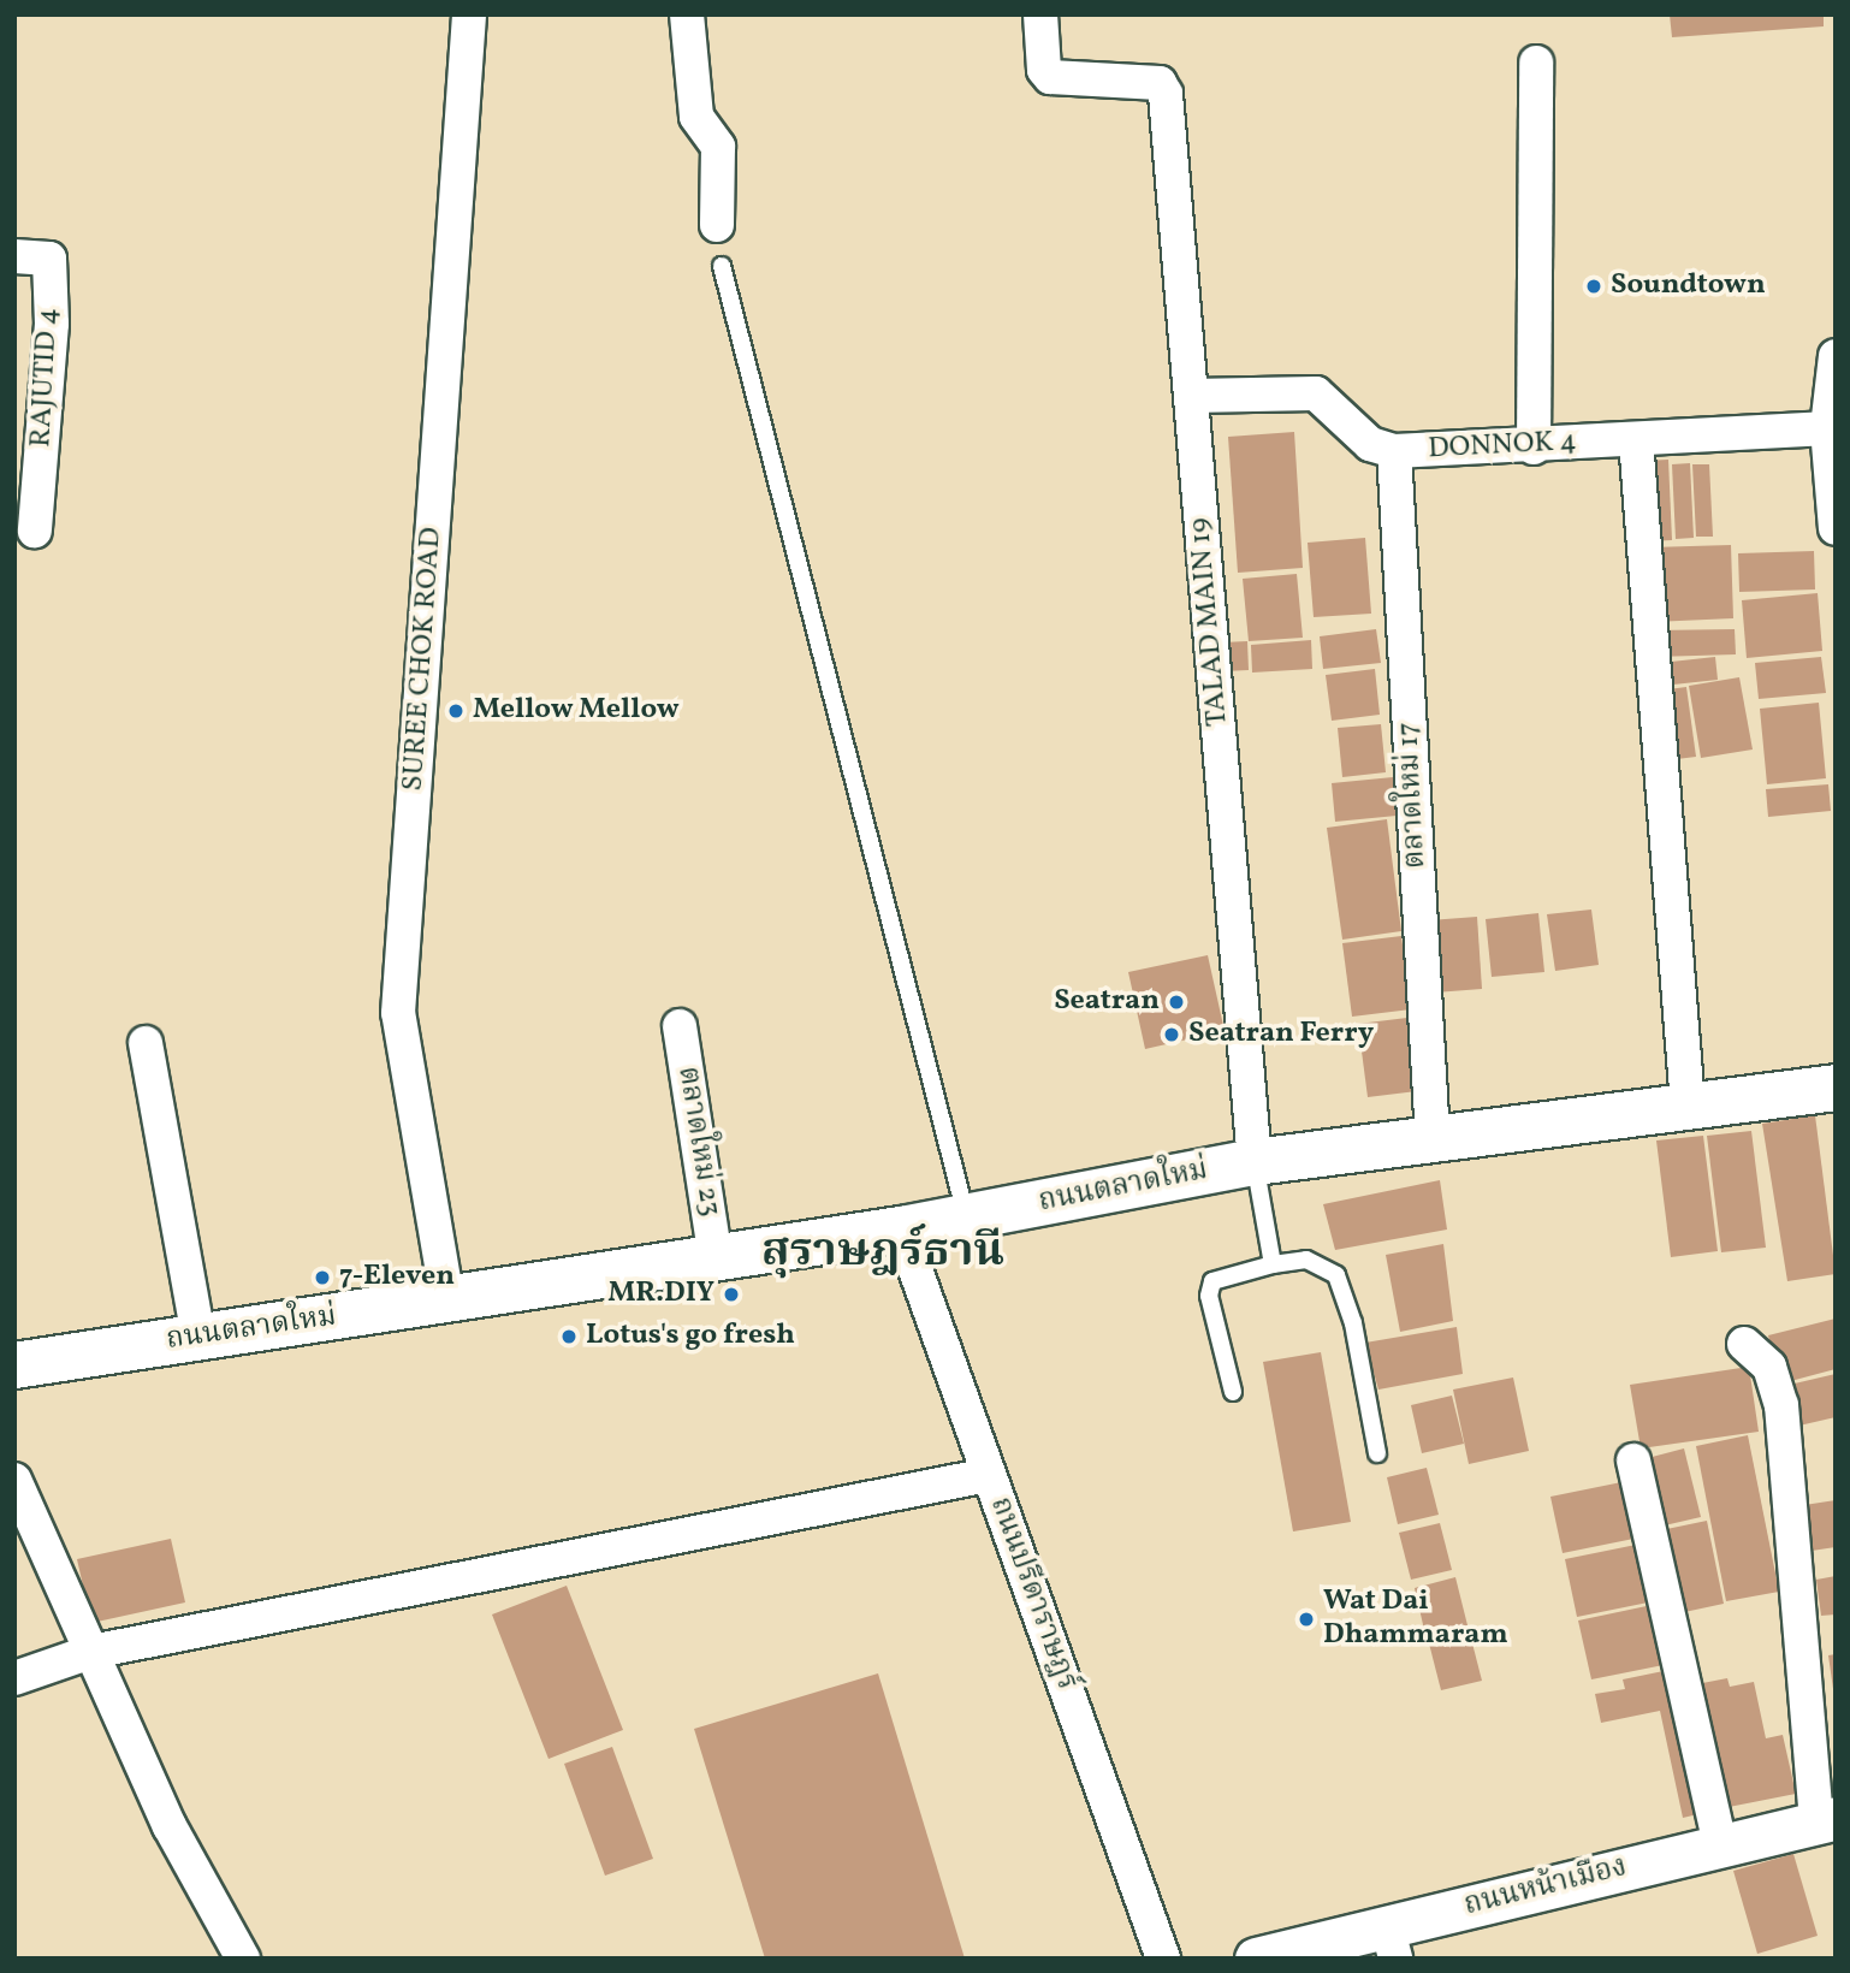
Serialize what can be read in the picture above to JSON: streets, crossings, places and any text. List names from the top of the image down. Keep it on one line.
{"streets":{"main road":["ถนนตลาดใหม่"],"street":["RAJUTID 4","DONNOK 4","TALAD MAIN 19","SUREE CHOK ROAD","ตลาดใหม่ 17","ตลาดใหม่ 23","ถนนปรีดาราษฎร์","ถนนหน้าเมือง"]},"crossings":[["DONNOK 4","TALAD MAIN 19"],["DONNOK 4","ตลาดใหม่ 17"],["TALAD MAIN 19","ถนนตลาดใหม่"],["SUREE CHOK ROAD","ถนนตลาดใหม่"],["ตลาดใหม่ 17","ถนนตลาดใหม่"],["ตลาดใหม่ 23","ถนนตลาดใหม่"],["ถนนตลาดใหม่","ถนนปรีดาราษฎร์"]],"districts":["สุราษฎร์ธานี"],"places":["Soundtown","Mellow Mellow","Seatran","Seatran Ferry","7-Eleven","MR.DIY","Lotus's go fresh","Wat Dai Dhammaram"]}
